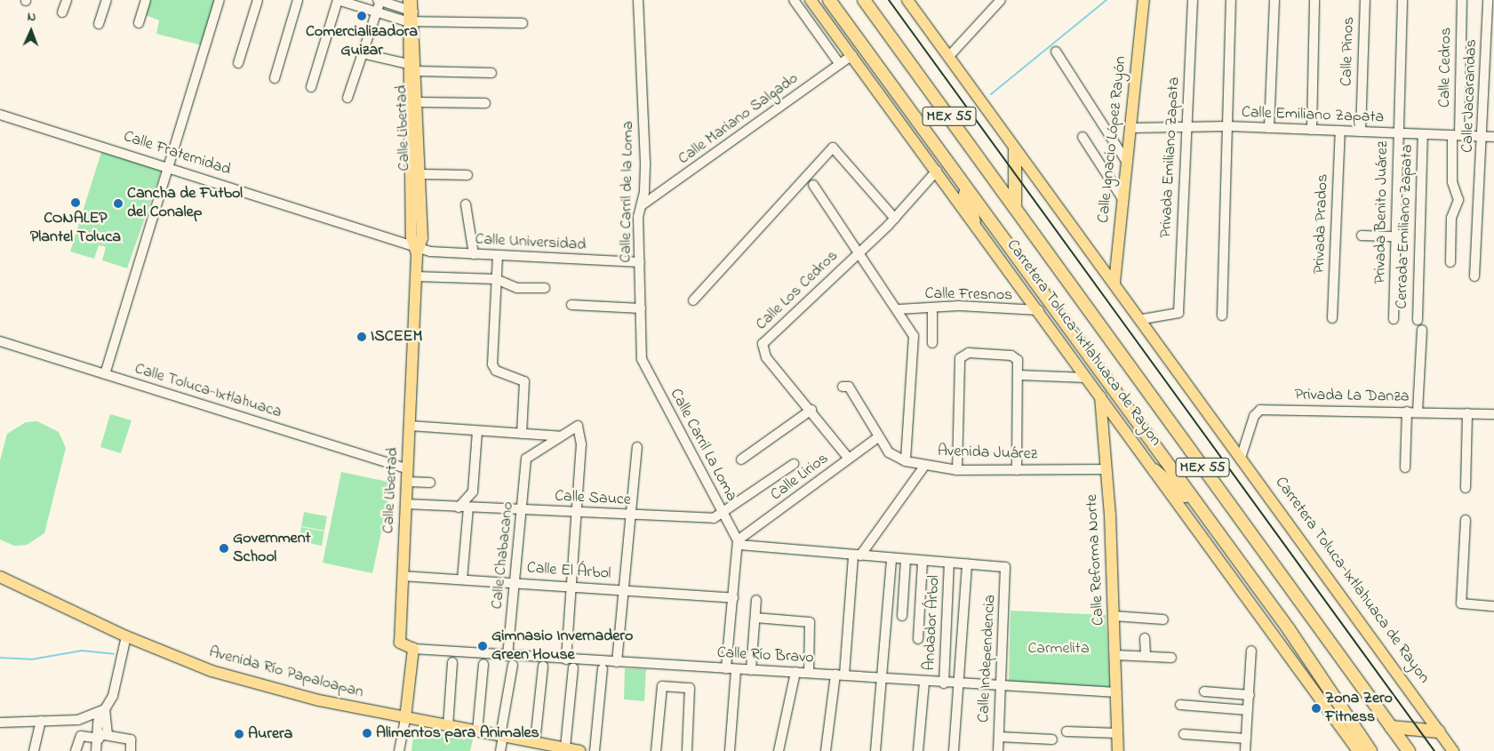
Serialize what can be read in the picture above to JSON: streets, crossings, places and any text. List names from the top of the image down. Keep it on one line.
{"streets":{"highway":["MEX 55","Carretera Toluca-Ixtlahuaca de Rayon"],"main road":["Calle Libertad","Calle Ignacio López Rayón","Calle Reforma Norte","Avenida Río Papaloapan"],"street":["Calle Pinos","Calle Cedros","Calle Jacarandas","Calle Emiliano Zapata","Calle Mariano Salgado","Calle Fraternidad","Privada Emiliano Zapata","Calle Carril de la Loma","Privada Benito Juárez","Privada Prados","Cerrada Emiliano Zapata","Calle Universidad","Calle Los Cedros","Calle Fresnos","Calle Toluca-Ixtlahuaca","Privada La Danza","Calle Carril La Loma","Avenida Juárez","Calle Lirios","Calle Sauce","Calle Chabacano","Calle El Árbol","Andador Árbol","Calle Río Bravo","Calle Independencia"]},"crossings":[["Calle Pinos","Calle Emiliano Zapata"],["Calle Cedros","Calle Emiliano Zapata"],["Calle Jacarandas","Calle Emiliano Zapata"],["Calle Emiliano Zapata","Calle Ignacio López Rayón"],["Calle Emiliano Zapata","Privada Emiliano Zapata"],["Calle Emiliano Zapata","Privada Benito Juárez"],["Calle Emiliano Zapata","Privada Prados"],["Calle Emiliano Zapata","Cerrada Emiliano Zapata"],["Calle Mariano Salgado","Calle Carril de la Loma"],["Calle Mariano Salgado","Carretera Toluca-Ixtlahuaca de Rayon"],["Calle Libertad","Calle Fraternidad"],["Calle Libertad","Calle Universidad"],["Calle Libertad","Calle Toluca-Ixtlahuaca"],["Calle Libertad","Calle Sauce"],["Calle Libertad","Calle El Árbol"],["Calle Libertad","Calle Río Bravo"],["Calle Ignacio López Rayón","Carretera Toluca-Ixtlahuaca de Rayon"],["Calle Fraternidad","Calle Universidad"],["Privada Emiliano Zapata","Carretera Toluca-Ixtlahuaca de Rayon"],["Calle Carril de la Loma","Calle Universidad"],["Calle Carril de la Loma","Calle Carril La Loma"],["Calle Los Cedros","Carretera Toluca-Ixtlahuaca de Rayon"],["Calle Los Cedros","Calle Lirios"],["Calle Fresnos","Carretera Toluca-Ixtlahuaca de Rayon"],["Carretera Toluca-Ixtlahuaca de Rayon","Privada La Danza"],["Carretera Toluca-Ixtlahuaca de Rayon","Calle Reforma Norte"],["Calle Carril La Loma","Calle Lirios"],["Calle Carril La Loma","Calle Sauce"],["Avenida Juárez","Calle Lirios"],["Avenida Juárez","Calle Reforma Norte"],["Calle Sauce","Calle Chabacano"],["Calle Chabacano","Calle El Árbol"],["Calle Chabacano","Calle Río Bravo"],["Calle Reforma Norte","Calle Río Bravo"],["Andador Árbol","Calle Río Bravo"],["Calle Río Bravo","Calle Independencia"]],"parks":["Carmelita"],"places":["Comercializadora Guizar","CONALEP Plantel Toluca","Cancha de Futbol del Conalep","ISCEEM","Government School","Gimnasio Invernadero Green House","Zona Zero Fitness","Alimentos para Animales","Aurera"],"north":"top"}
